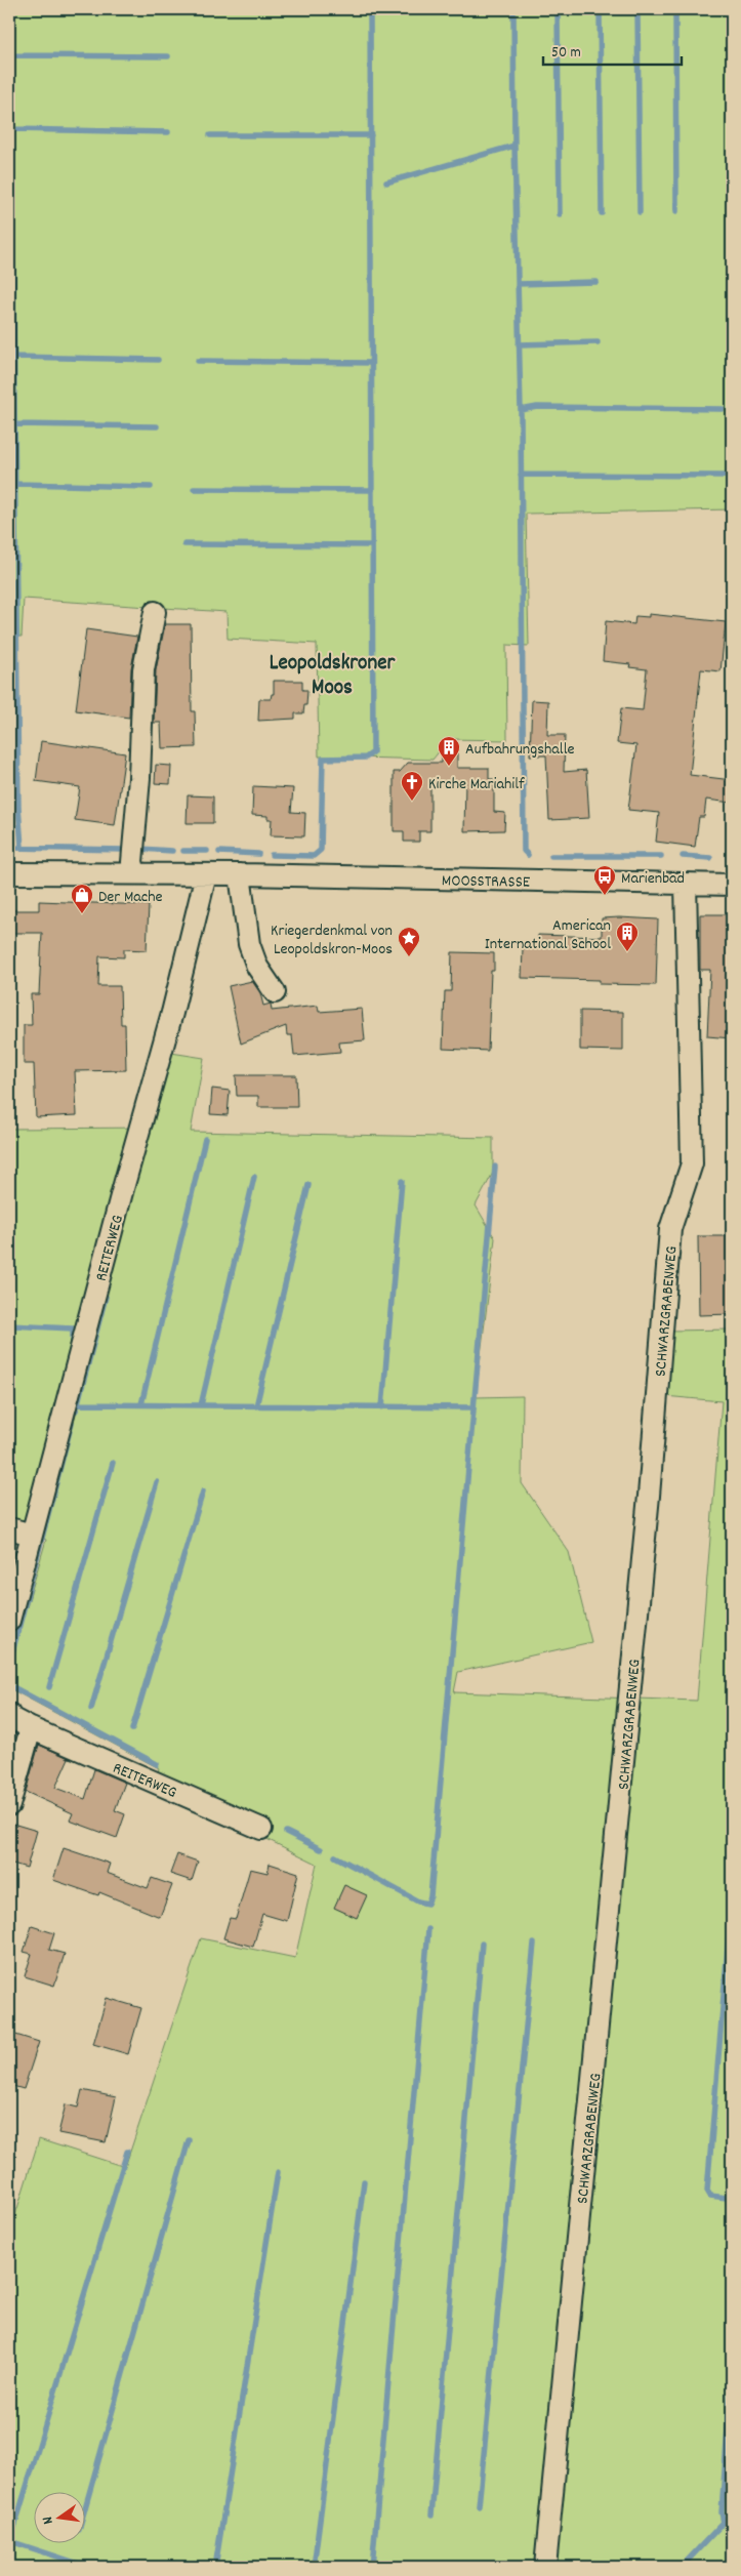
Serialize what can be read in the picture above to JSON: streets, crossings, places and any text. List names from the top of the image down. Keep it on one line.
{"streets":{"street":["MOOSSTRASSE","REITERWEG","SCHWARZGRABENWEG"]},"crossings":[["MOOSSTRASSE","REITERWEG"],["MOOSSTRASSE","SCHWARZGRABENWEG"]],"districts":["Leopoldskroner Moos"],"places":{"building":["Aufbahrungshalle","American International School"],"church":["Kirche Mariahilf"],"bus stop":["Marienbad"],"shop":["Der Mache"],"place":["Kriegerdenkmal von Leopoldskron-Moos"]},"scale_bar":"50 m","north":"left"}
